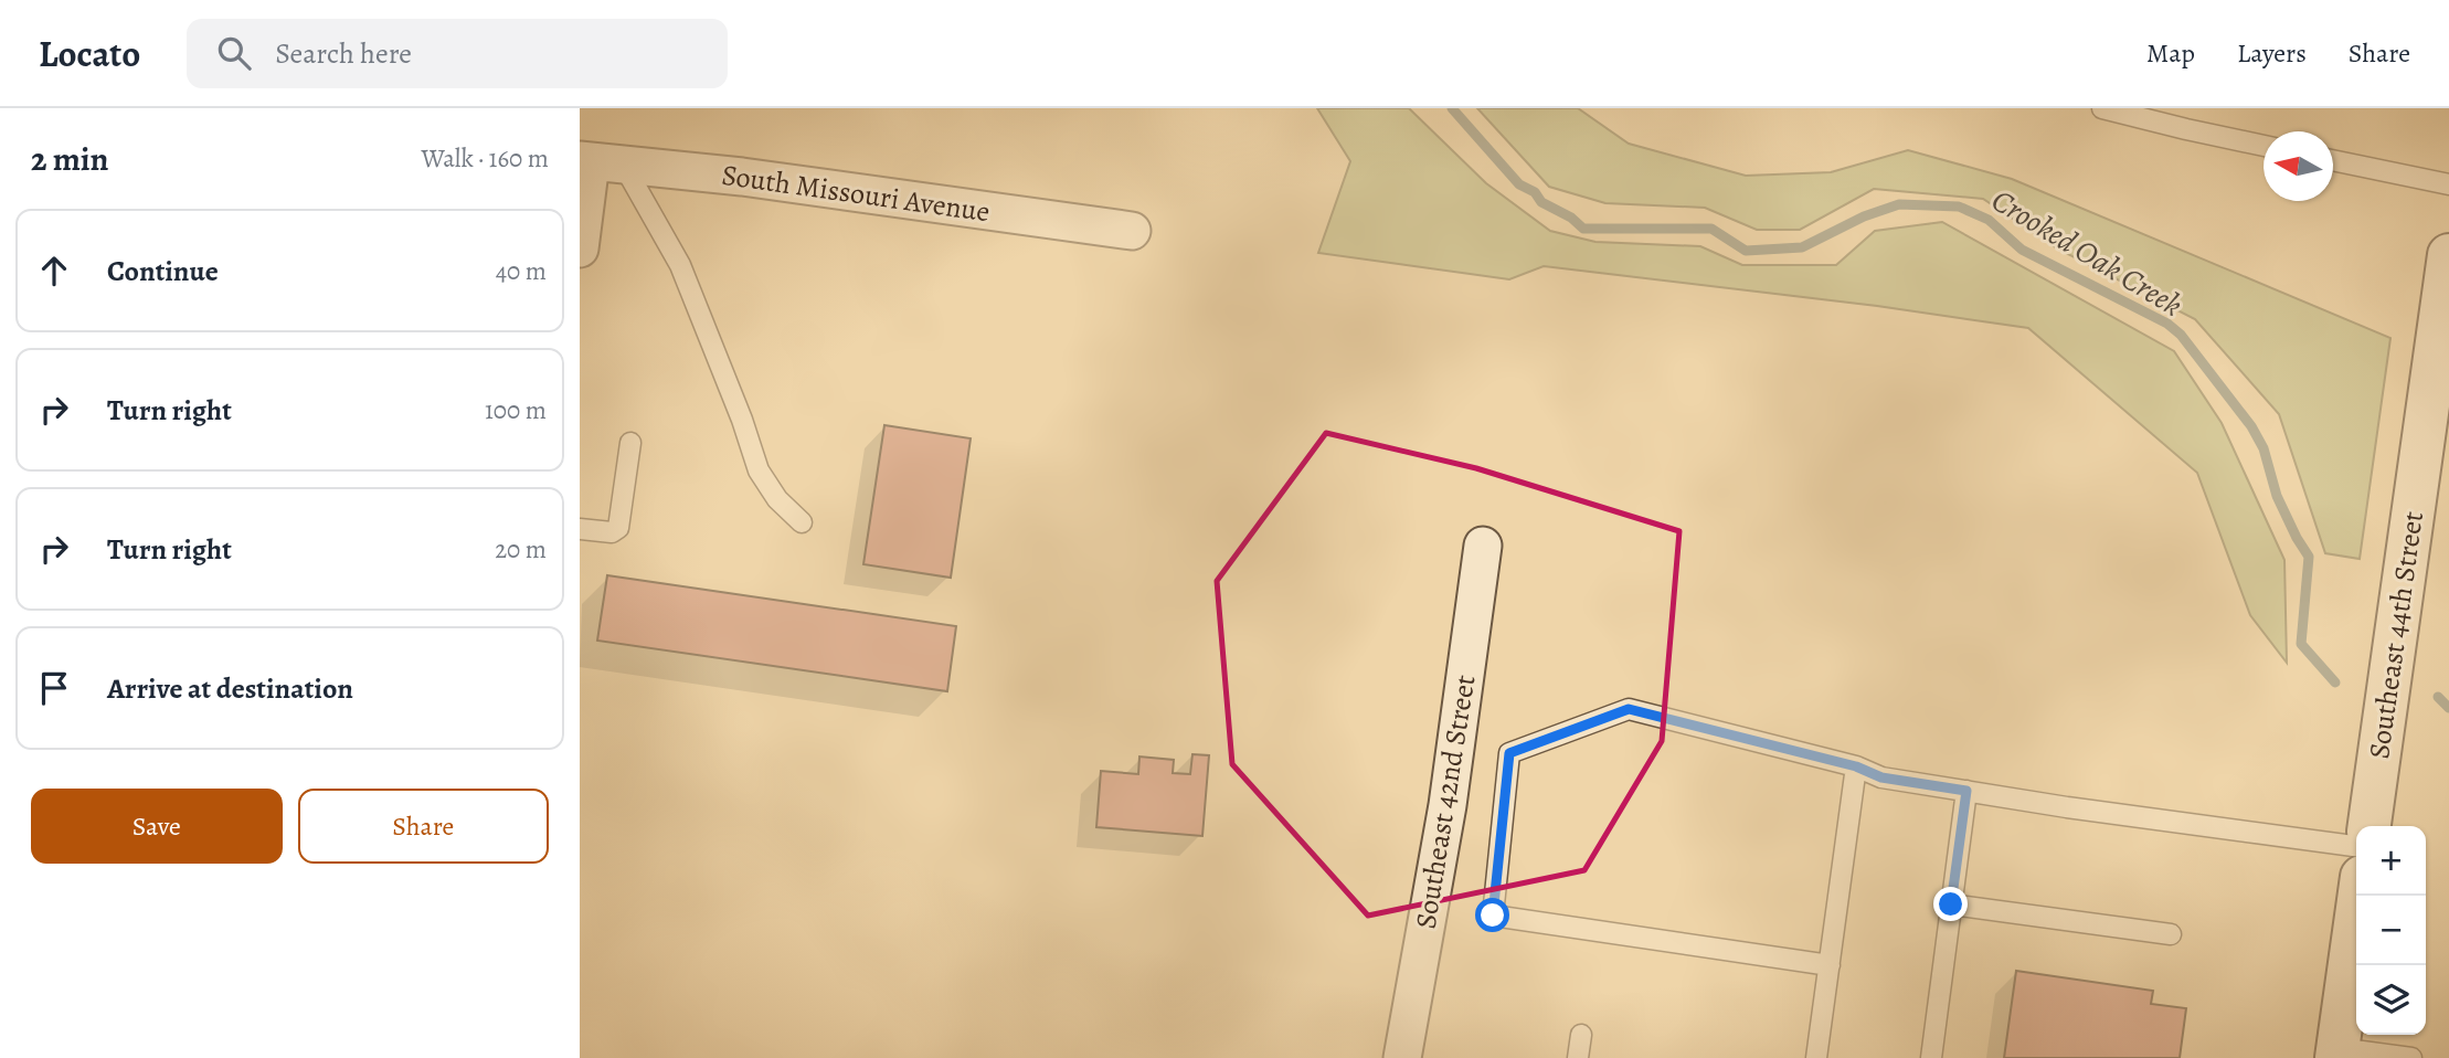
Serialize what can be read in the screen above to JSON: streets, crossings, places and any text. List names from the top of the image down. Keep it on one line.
{"streets":{"main road":["Southeast 44th Street"],"street":["South Missouri Avenue","Southeast 42nd Street"]},"water":["Crooked Oak Creek"],"north":"left","page":{"header":"Locato","search":"Search here","nav":["Map","Layers","Share"],"heading":["2 min","Walk · 160 m"],"list":[["Continue","40 m"],["Turn right","100 m"],["Turn right","20 m"],"Arrive at destination"],"buttons":["Save","Share"],"map_buttons":["+","−"]}}
